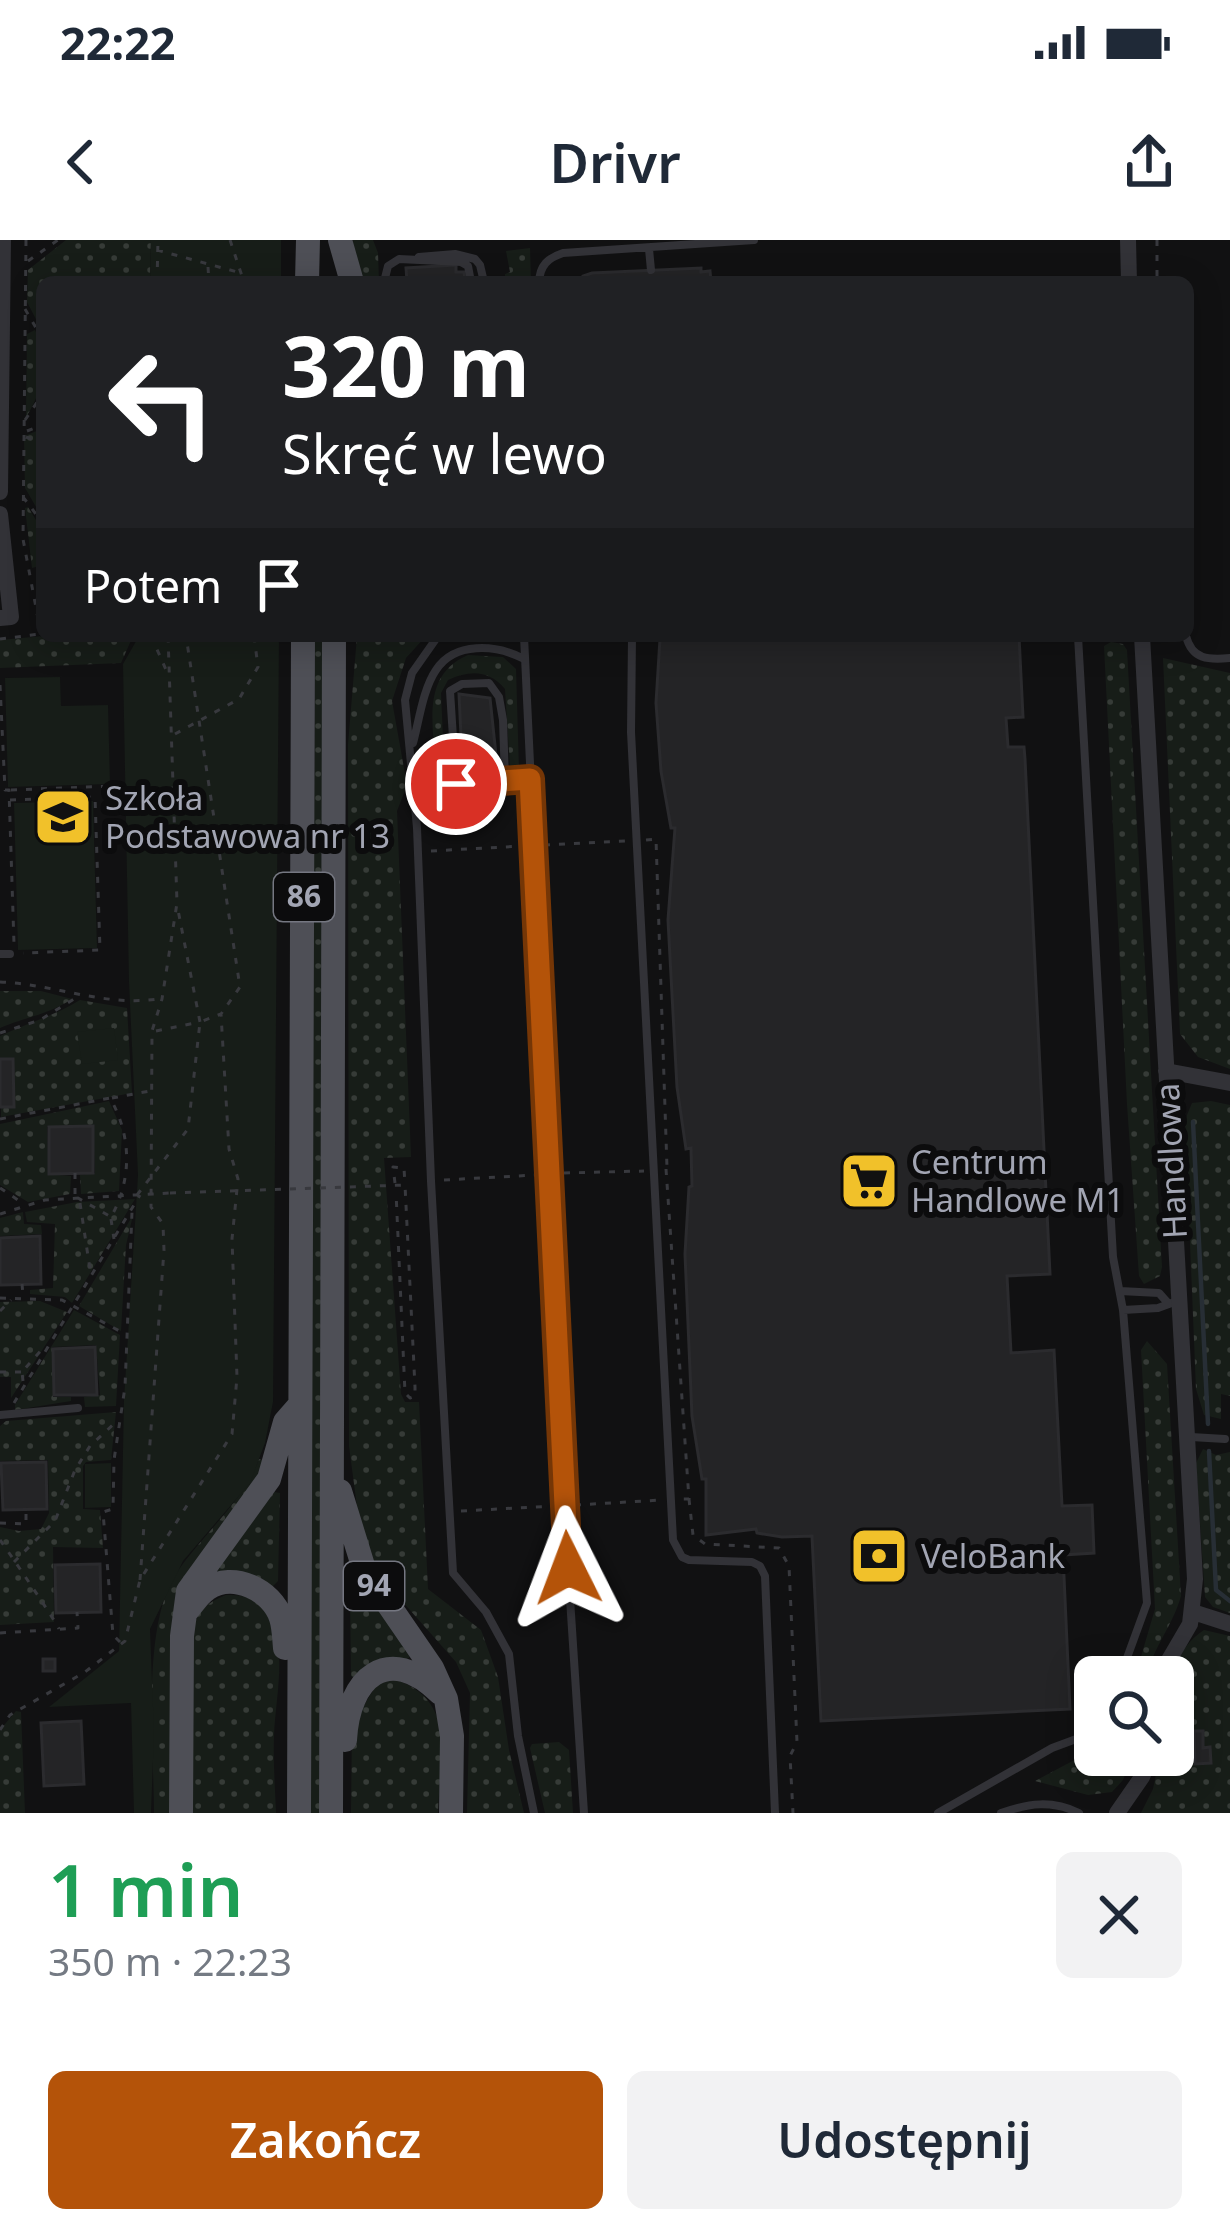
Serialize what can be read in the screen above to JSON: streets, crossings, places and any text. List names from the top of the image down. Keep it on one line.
{"streets":{"main road":["86","94"],"street":["Handlowa"]},"crossings":[["86","94"]],"places":{"school or university":["Szkoła Podstawowa nr 13"],"supermarket":["Centrum Handlowe M1"],"bank":["VeloBank"]},"page":{"status":"22:22","header":"Drivr","turn":["320 m","Skręć w lewo"],"then":"Potem","heading":["1 min","350 m · 22:23"],"buttons":["Zakończ","Udostępnij"]}}
